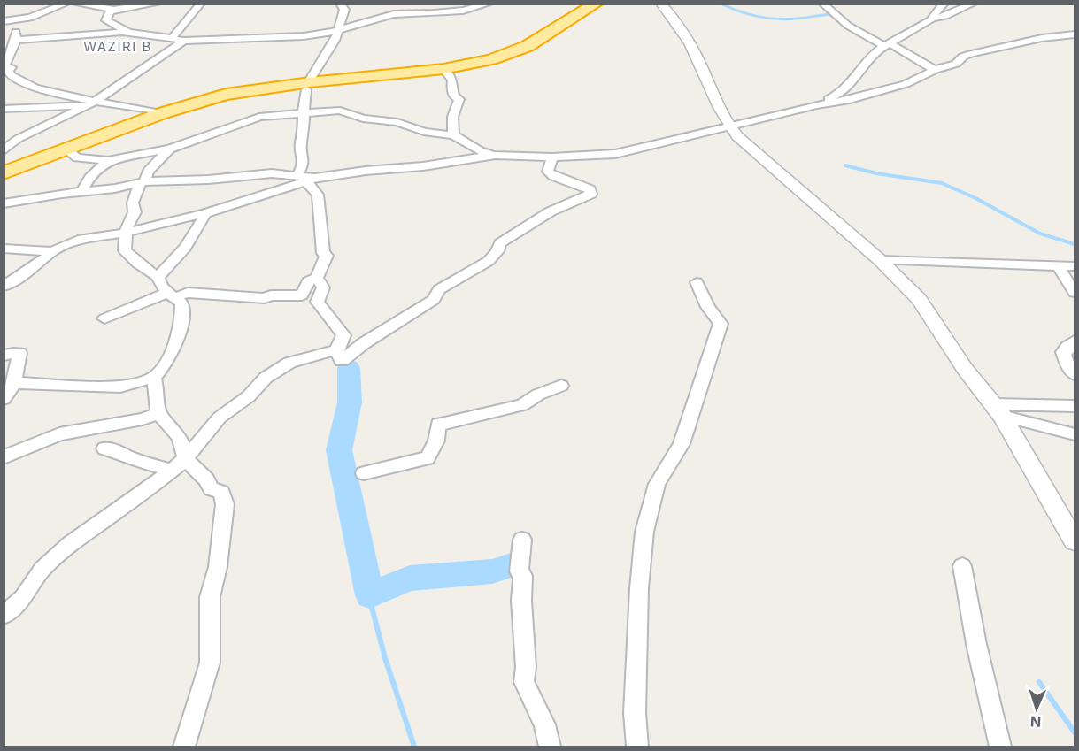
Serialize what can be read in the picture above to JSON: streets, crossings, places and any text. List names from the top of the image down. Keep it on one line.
{"districts":["WAZIRI B"],"north":"bottom"}
